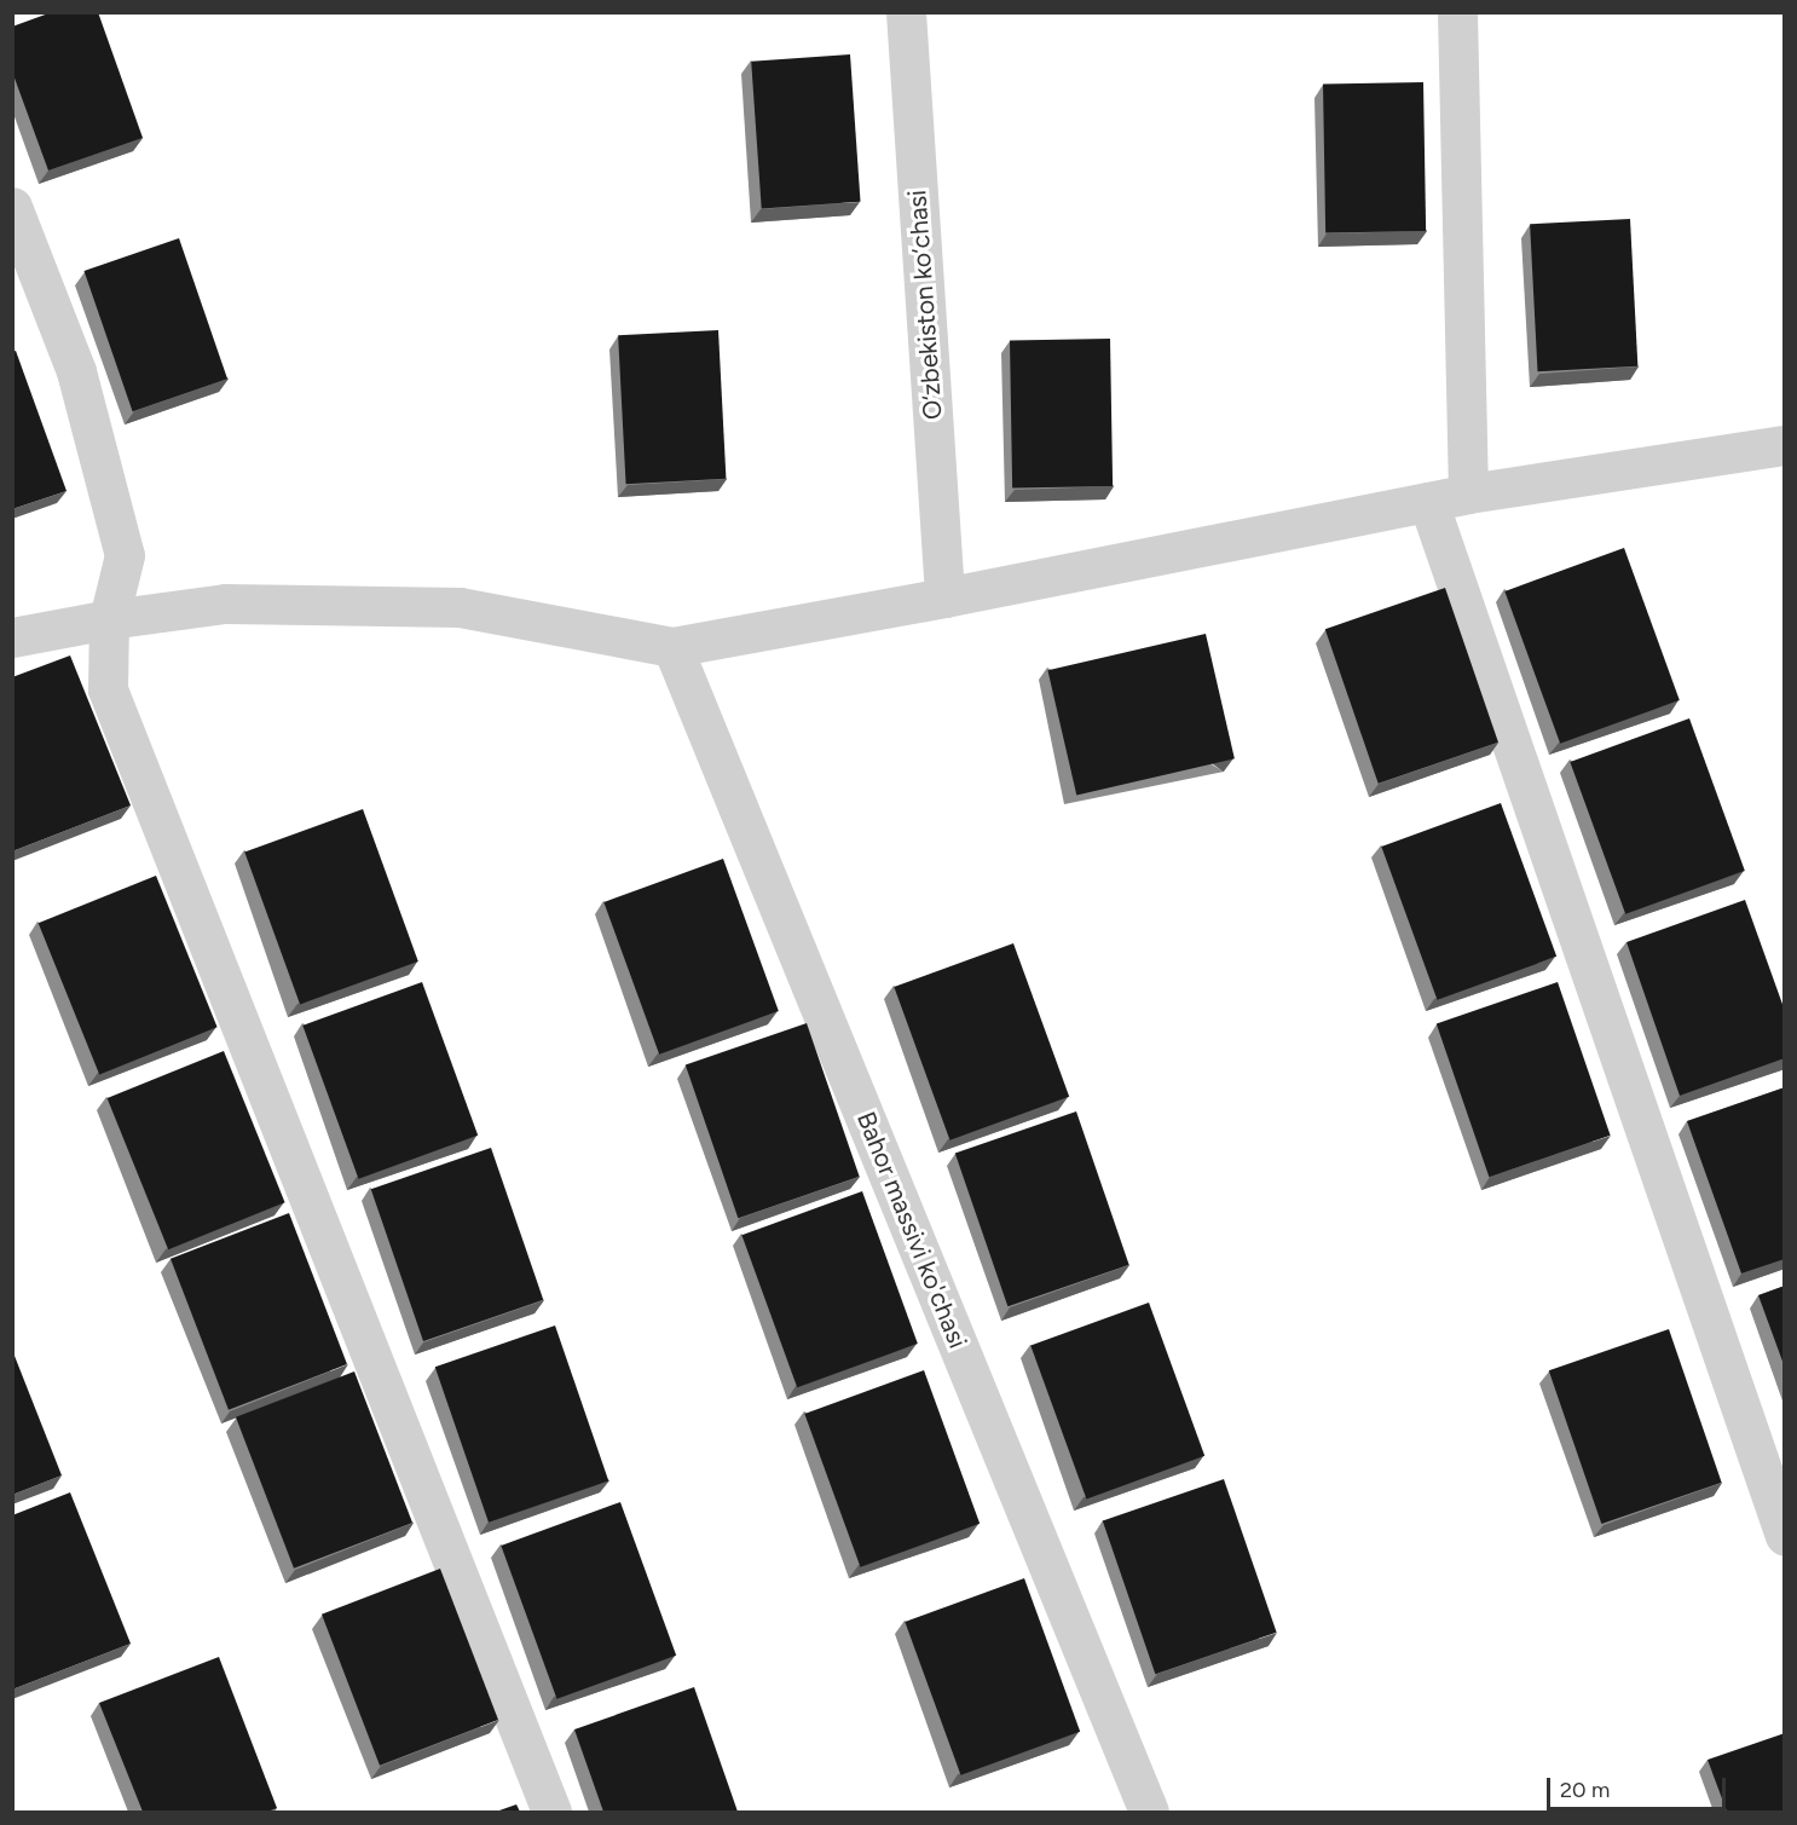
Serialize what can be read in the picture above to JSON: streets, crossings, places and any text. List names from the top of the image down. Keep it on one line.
{"streets":{"street":["O‘zbekiston ko‘chasi","Bahor massivi ko'chasi"]},"scale_bar":"20 m"}
